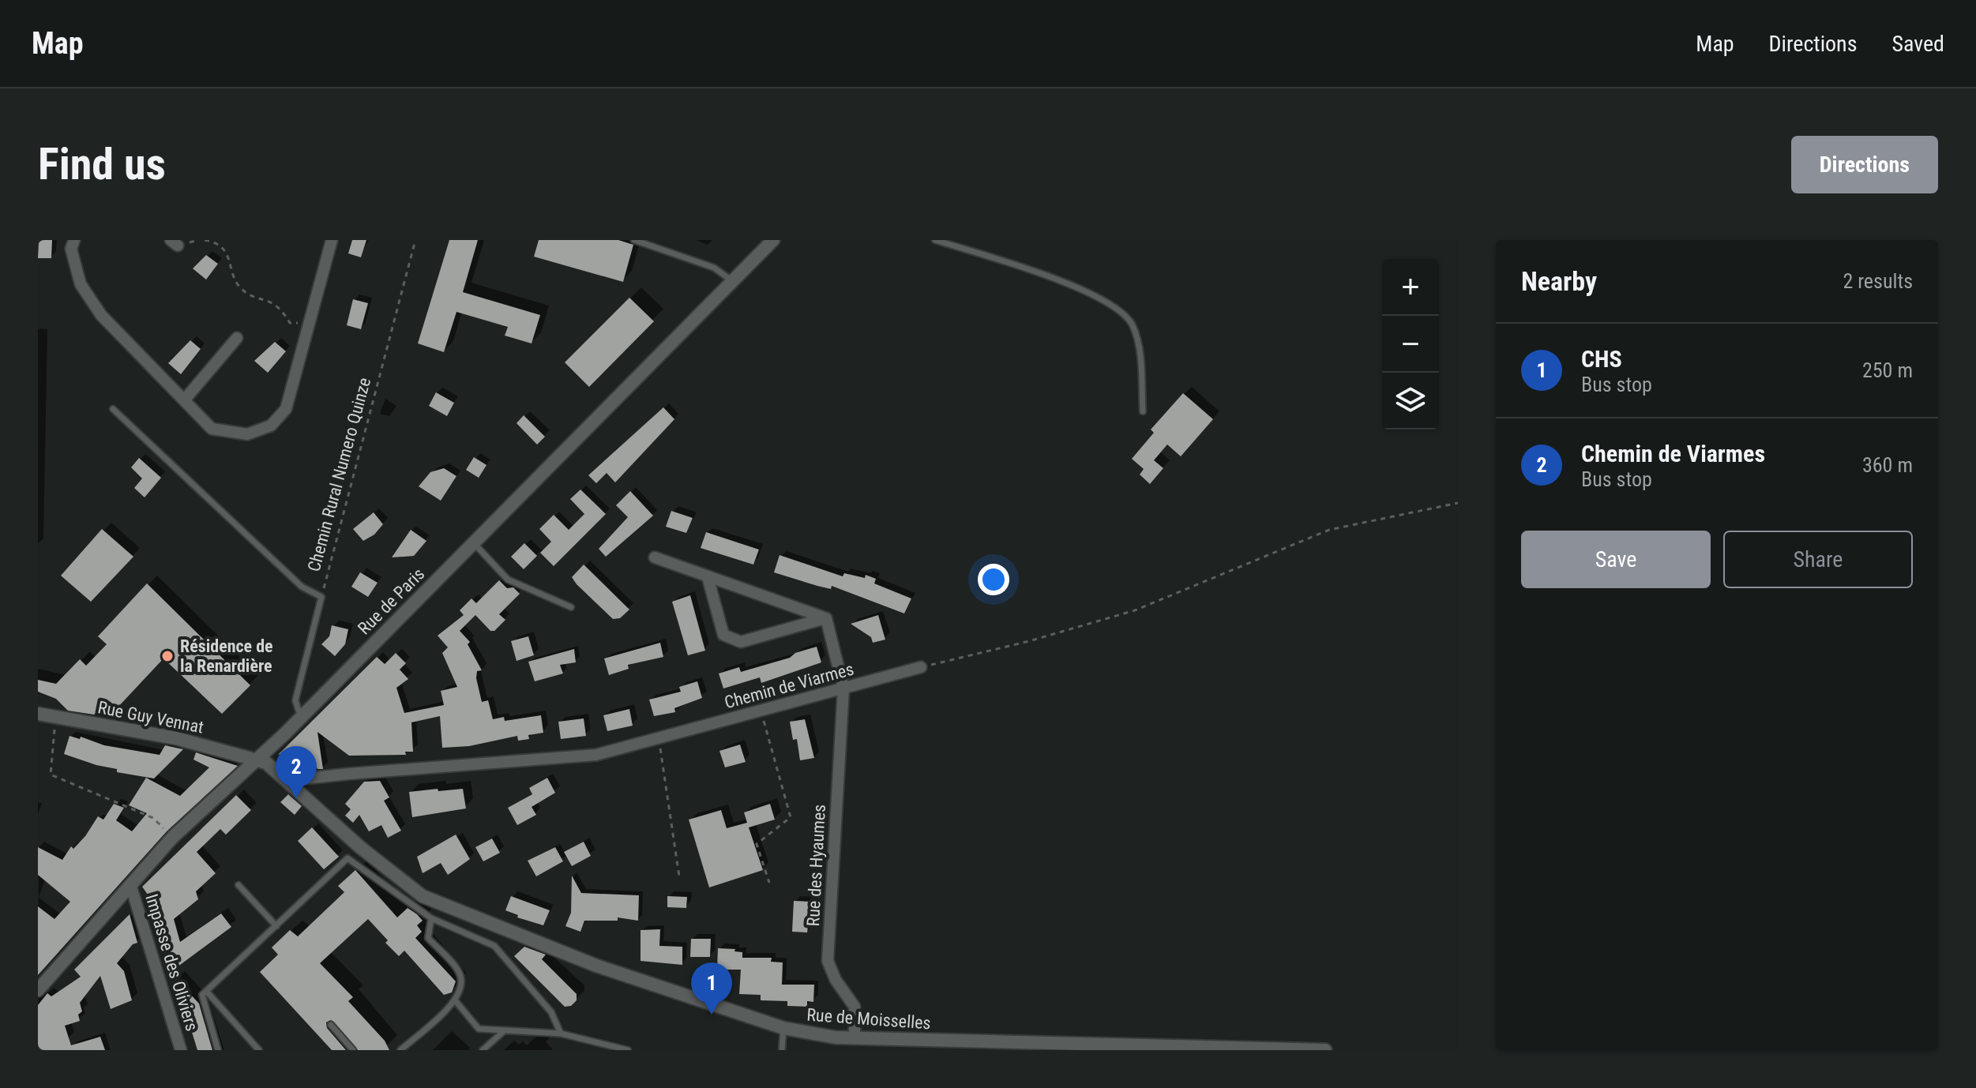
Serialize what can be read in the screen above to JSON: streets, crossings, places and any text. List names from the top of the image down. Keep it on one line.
{"streets":{"street":["Rue de Paris","Chemin de Viarmes","Rue Guy Vennat","Rue des Hyaumes","Impasse des Oliviers","Rue de Moisselles"],"lane":["Chemin Rural Numero Quinze"]},"crossings":[["Chemin Rural Numero Quinze","Rue de Paris"],["Rue de Paris","Rue Guy Vennat"],["Rue de Paris","Impasse des Oliviers"],["Rue de Paris","Rue de Moisselles"],["Chemin de Viarmes","Rue des Hyaumes"],["Chemin de Viarmes","Rue de Moisselles"],["Rue Guy Vennat","Rue de Moisselles"],["Rue des Hyaumes","Rue de Moisselles"]],"places":["Résidence de la Renardière"],"page":{"header":"Map","nav":["Map","Directions","Saved"],"buttons":["Directions",["Save","Share"]],"title":"Find us","heading":["Nearby","2 results"],"map_buttons":["+","−"],"list":[{"mark":"1","name":"CHS","note":"Bus stop","value":"250 m"},{"mark":"2","name":"Chemin de Viarmes","note":"Bus stop","value":"360 m"}],"pins":["2","1"]}}
